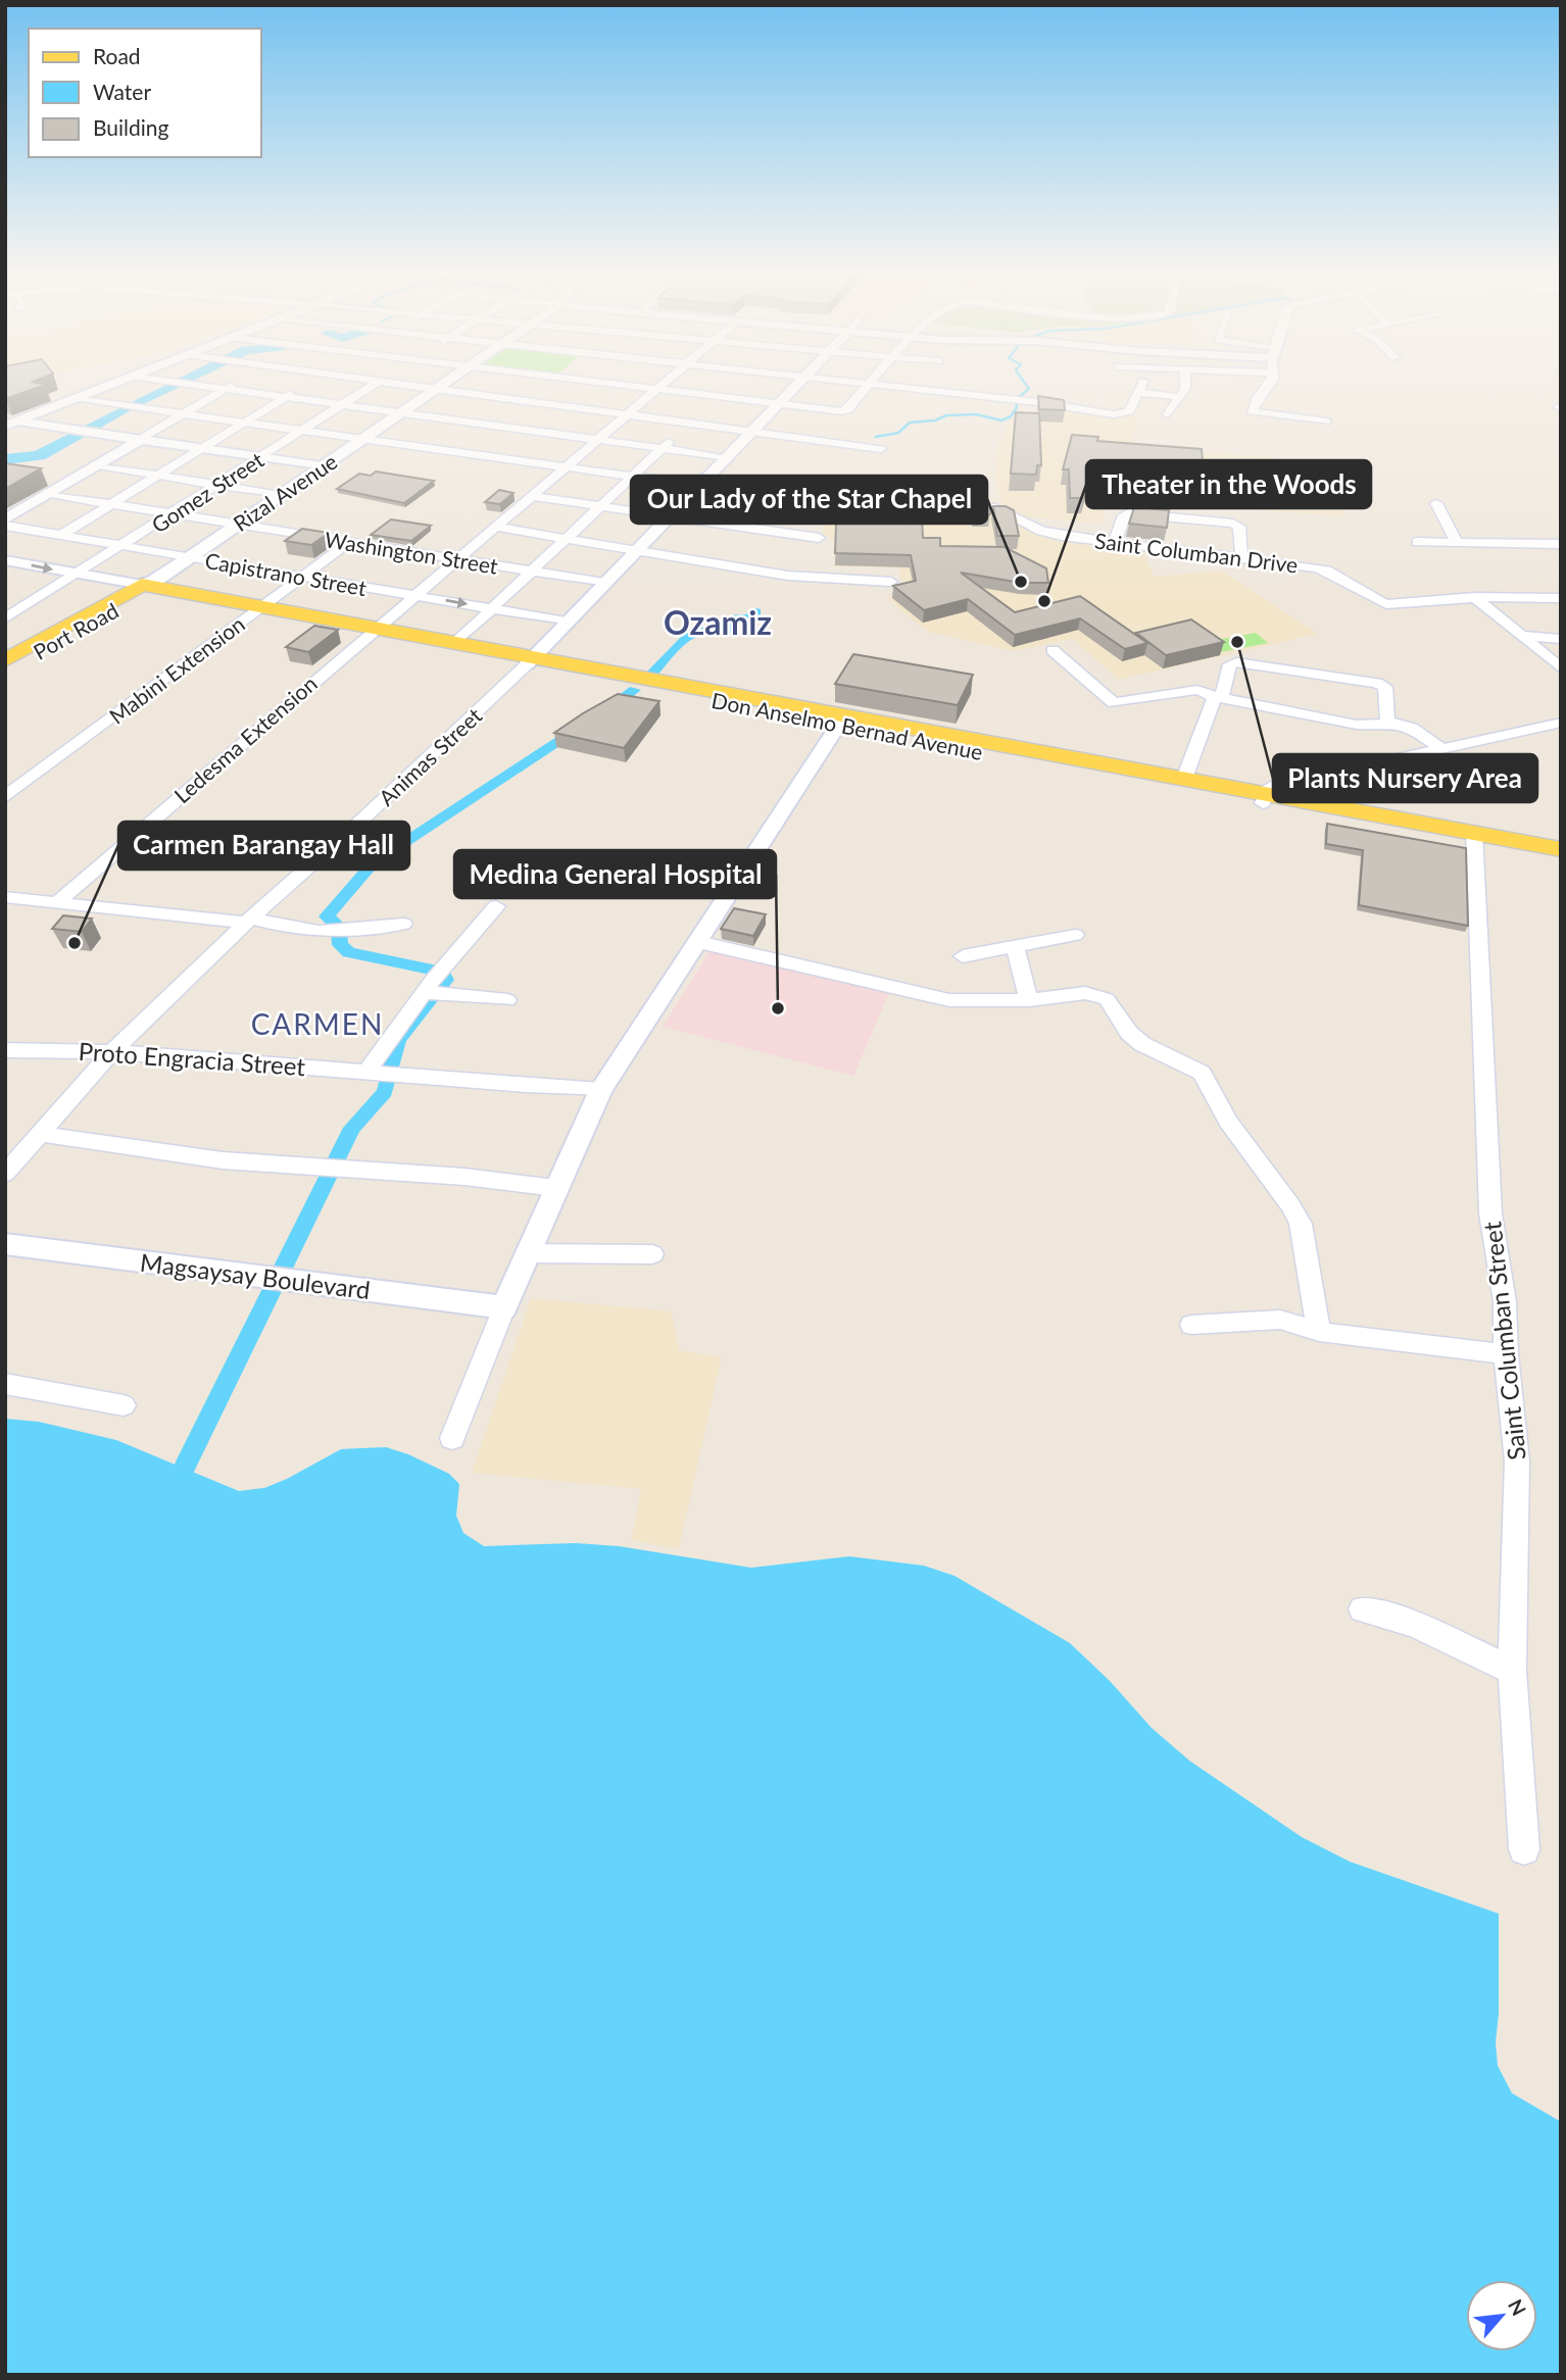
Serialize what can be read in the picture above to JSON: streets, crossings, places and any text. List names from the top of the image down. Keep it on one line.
{"streets":{"main road":["Rizal Avenue","Port Road","Don Anselmo Bernad Avenue"],"street":["Gomez Street","Washington Street","Saint Columban Drive","Capistrano Street","Mabini Extension","Ledesma Extension","Animas Street","Proto Engracia Street","Magsaysay Boulevard","Saint Columban Street"]},"crossings":[["Gomez Street","Washington Street"],["Gomez Street","Saint Columban Drive"],["Gomez Street","Capistrano Street"],["Rizal Avenue","Washington Street"],["Rizal Avenue","Saint Columban Drive"],["Rizal Avenue","Capistrano Street"],["Rizal Avenue","Port Road"],["Rizal Avenue","Don Anselmo Bernad Avenue"],["Washington Street","Mabini Extension"],["Washington Street","Ledesma Extension"],["Washington Street","Animas Street"],["Saint Columban Drive","Ledesma Extension"],["Saint Columban Drive","Animas Street"],["Capistrano Street","Mabini Extension"],["Capistrano Street","Ledesma Extension"],["Capistrano Street","Animas Street"],["Port Road","Don Anselmo Bernad Avenue"],["Mabini Extension","Don Anselmo Bernad Avenue"],["Don Anselmo Bernad Avenue","Ledesma Extension"],["Don Anselmo Bernad Avenue","Animas Street"],["Don Anselmo Bernad Avenue","Saint Columban Street"],["Animas Street","Proto Engracia Street"]],"districts":["Ozamiz","CARMEN"],"places":["Our Lady of the Star Chapel","Theater in the Woods","Plants Nursery Area","Carmen Barangay Hall","Medina General Hospital"],"legend":["Road","Water","Building"],"north":"top right"}
